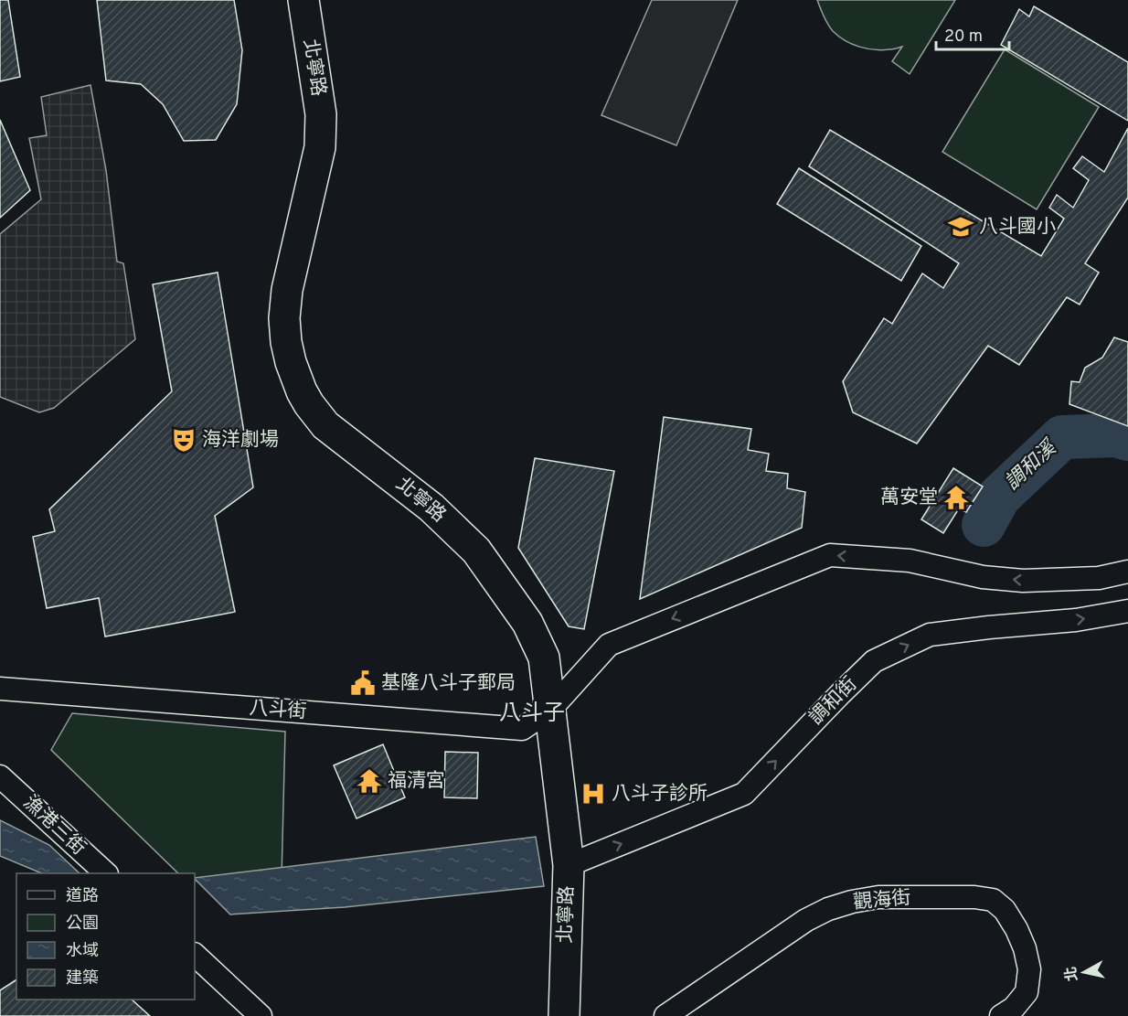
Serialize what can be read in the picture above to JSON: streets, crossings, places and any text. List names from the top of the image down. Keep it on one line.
{"streets":{"main road":["北寧路"],"street":["調和街","八斗街","漁港三街","觀海街"]},"crossings":[["北寧路","調和街"],["北寧路","八斗街"]],"districts":["八斗子"],"water":["調和溪"],"places":{"school or university":["八斗國小"],"theatre":["海洋劇場"],"temple":["萬安堂","福清宮"],"public building":["基隆八斗子郵局"],"hospital":["八斗子診所"]},"legend":["道路","公園","水域","建築"],"scale_bar":"20 m","north":"left"}
